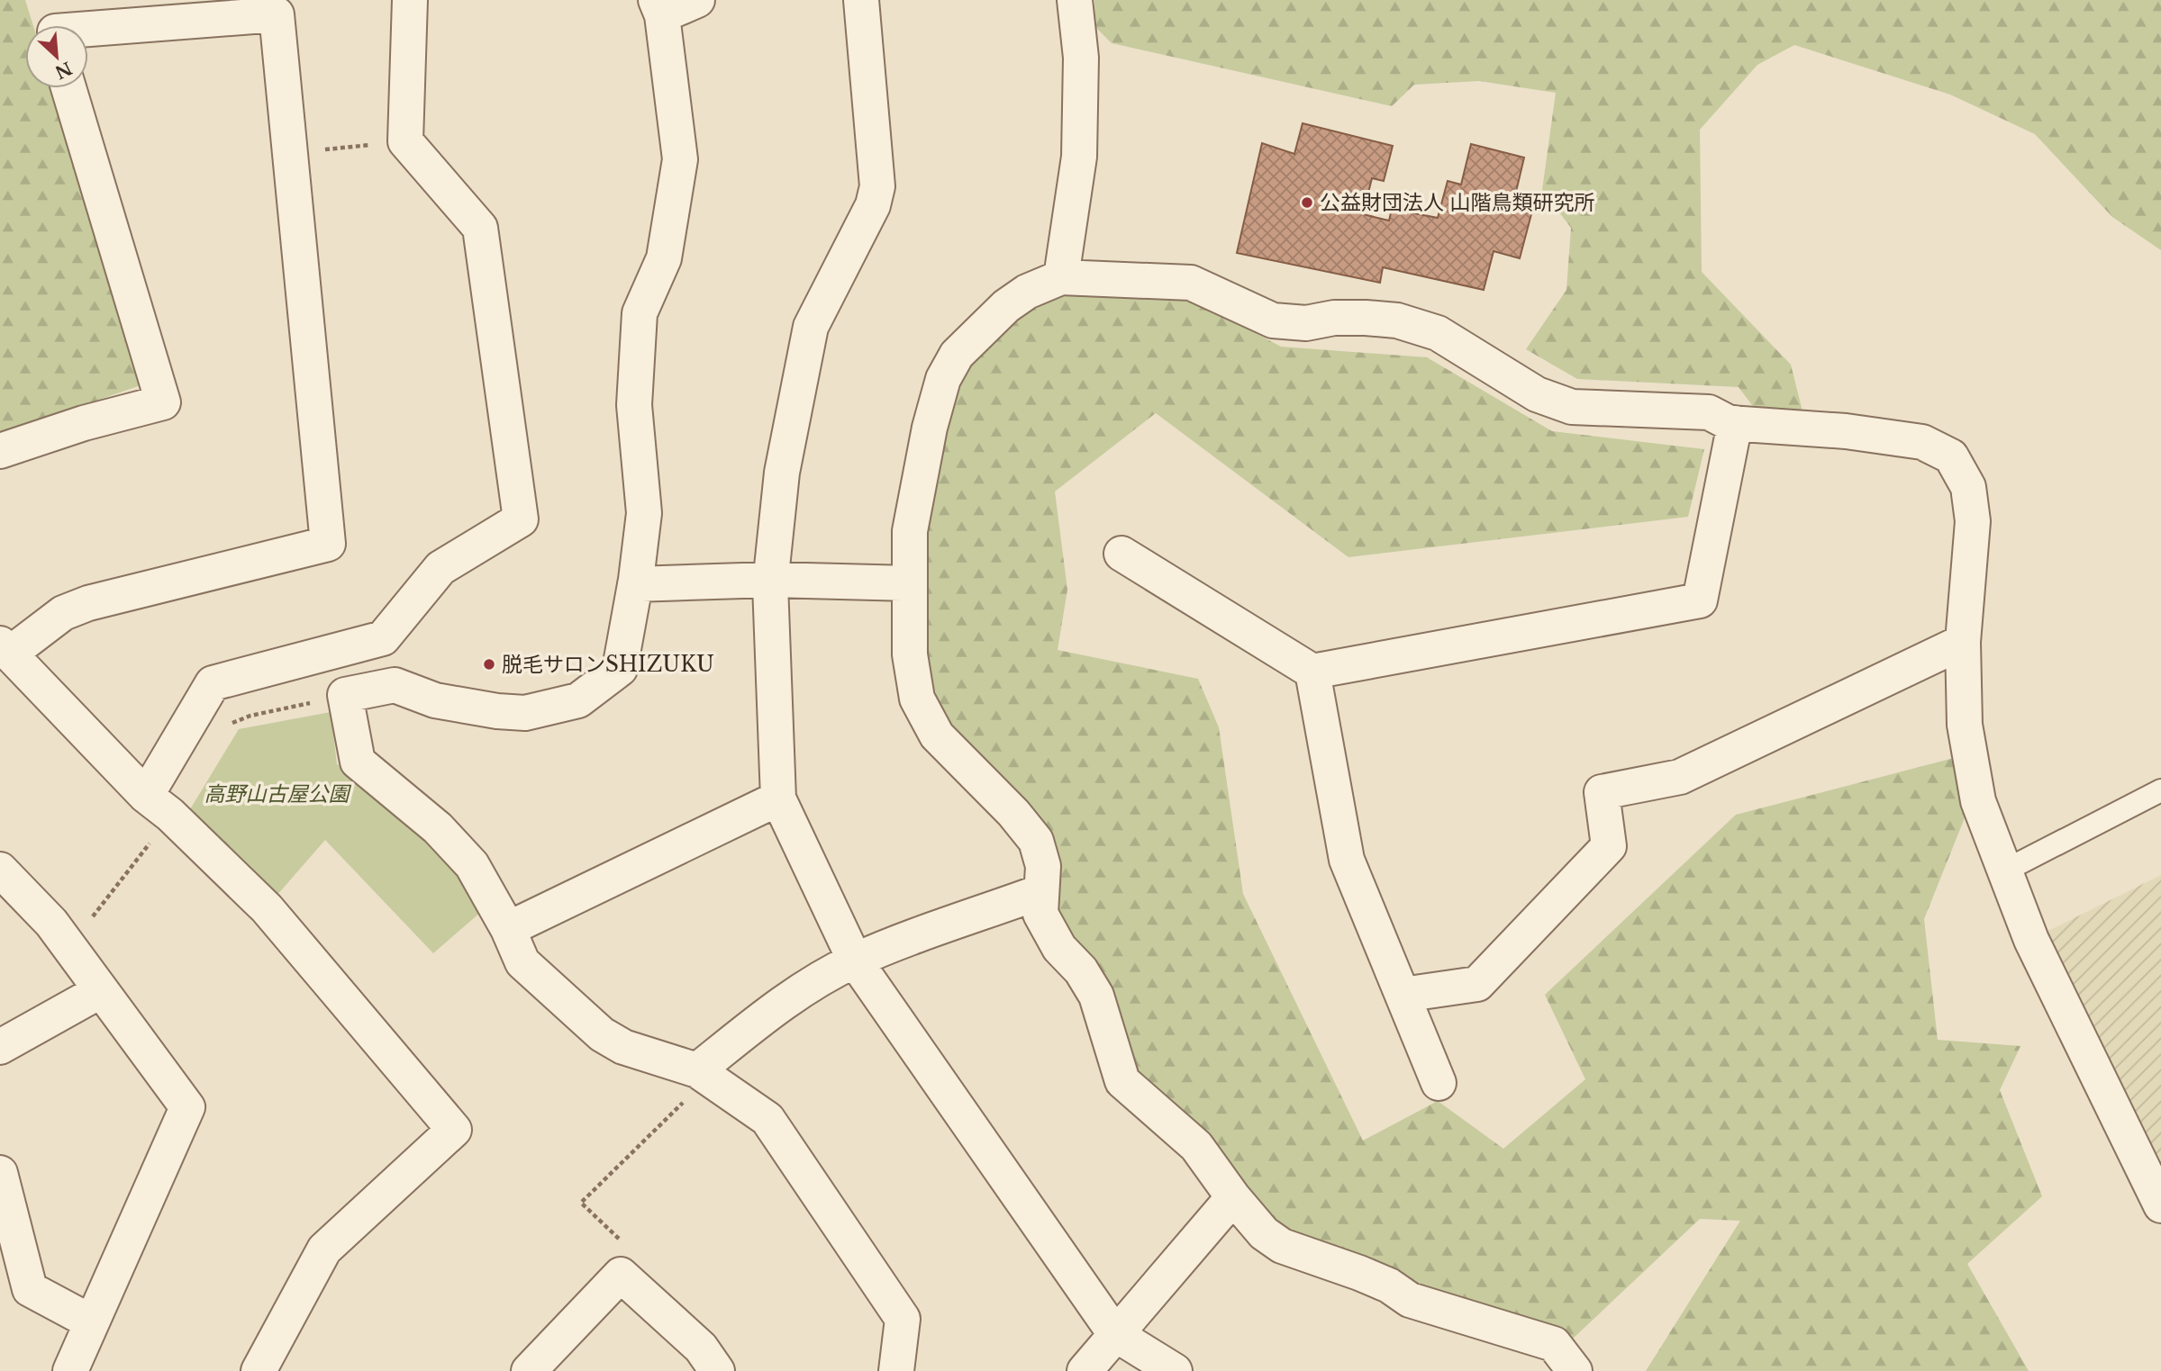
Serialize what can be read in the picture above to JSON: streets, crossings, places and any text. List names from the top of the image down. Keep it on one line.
{"parks":["高野山古屋公園"],"places":["公益財団法人 山階鳥類研究所","脱毛サロンSHIZUKU"],"north":"bottom right"}
